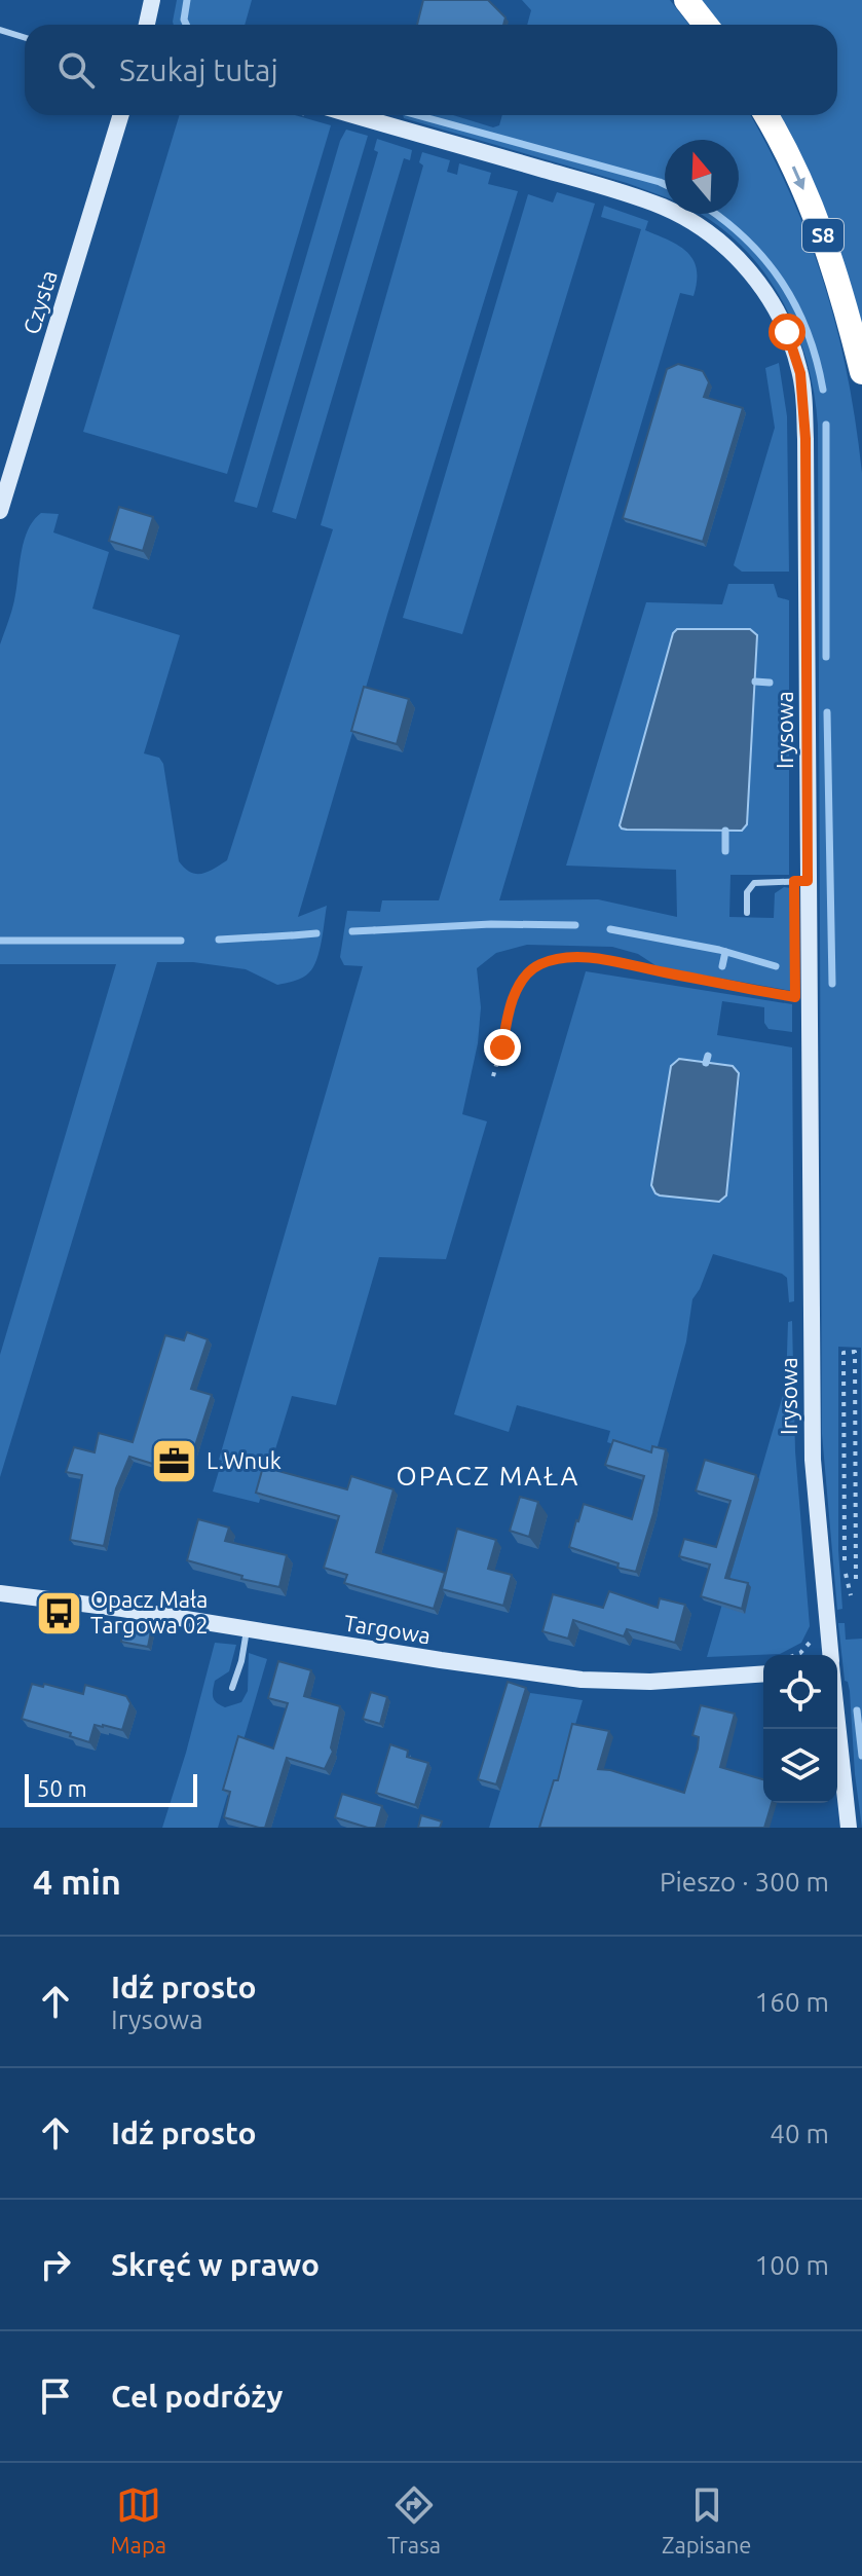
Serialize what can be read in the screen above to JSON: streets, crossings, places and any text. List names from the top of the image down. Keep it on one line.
{"streets":{"highway":["S8"],"street":["Czysta","Irysowa","Targowa"]},"districts":["OPACZ MAŁA"],"places":{"office":["L.Wnuk"],"bus stop":["Opacz Mała Targowa 02"]},"scale_bar":"50 m","north":"top","page":{"search":"Szukaj tutaj","scale":"50 m","heading":["4 min","Pieszo · 300 m"],"list":[["Idź prosto","Irysowa","160 m"],["Idź prosto","40 m"],["Skręć w prawo","100 m"],"Cel podróży"],"nav":["Mapa","Trasa","Zapisane"]}}
